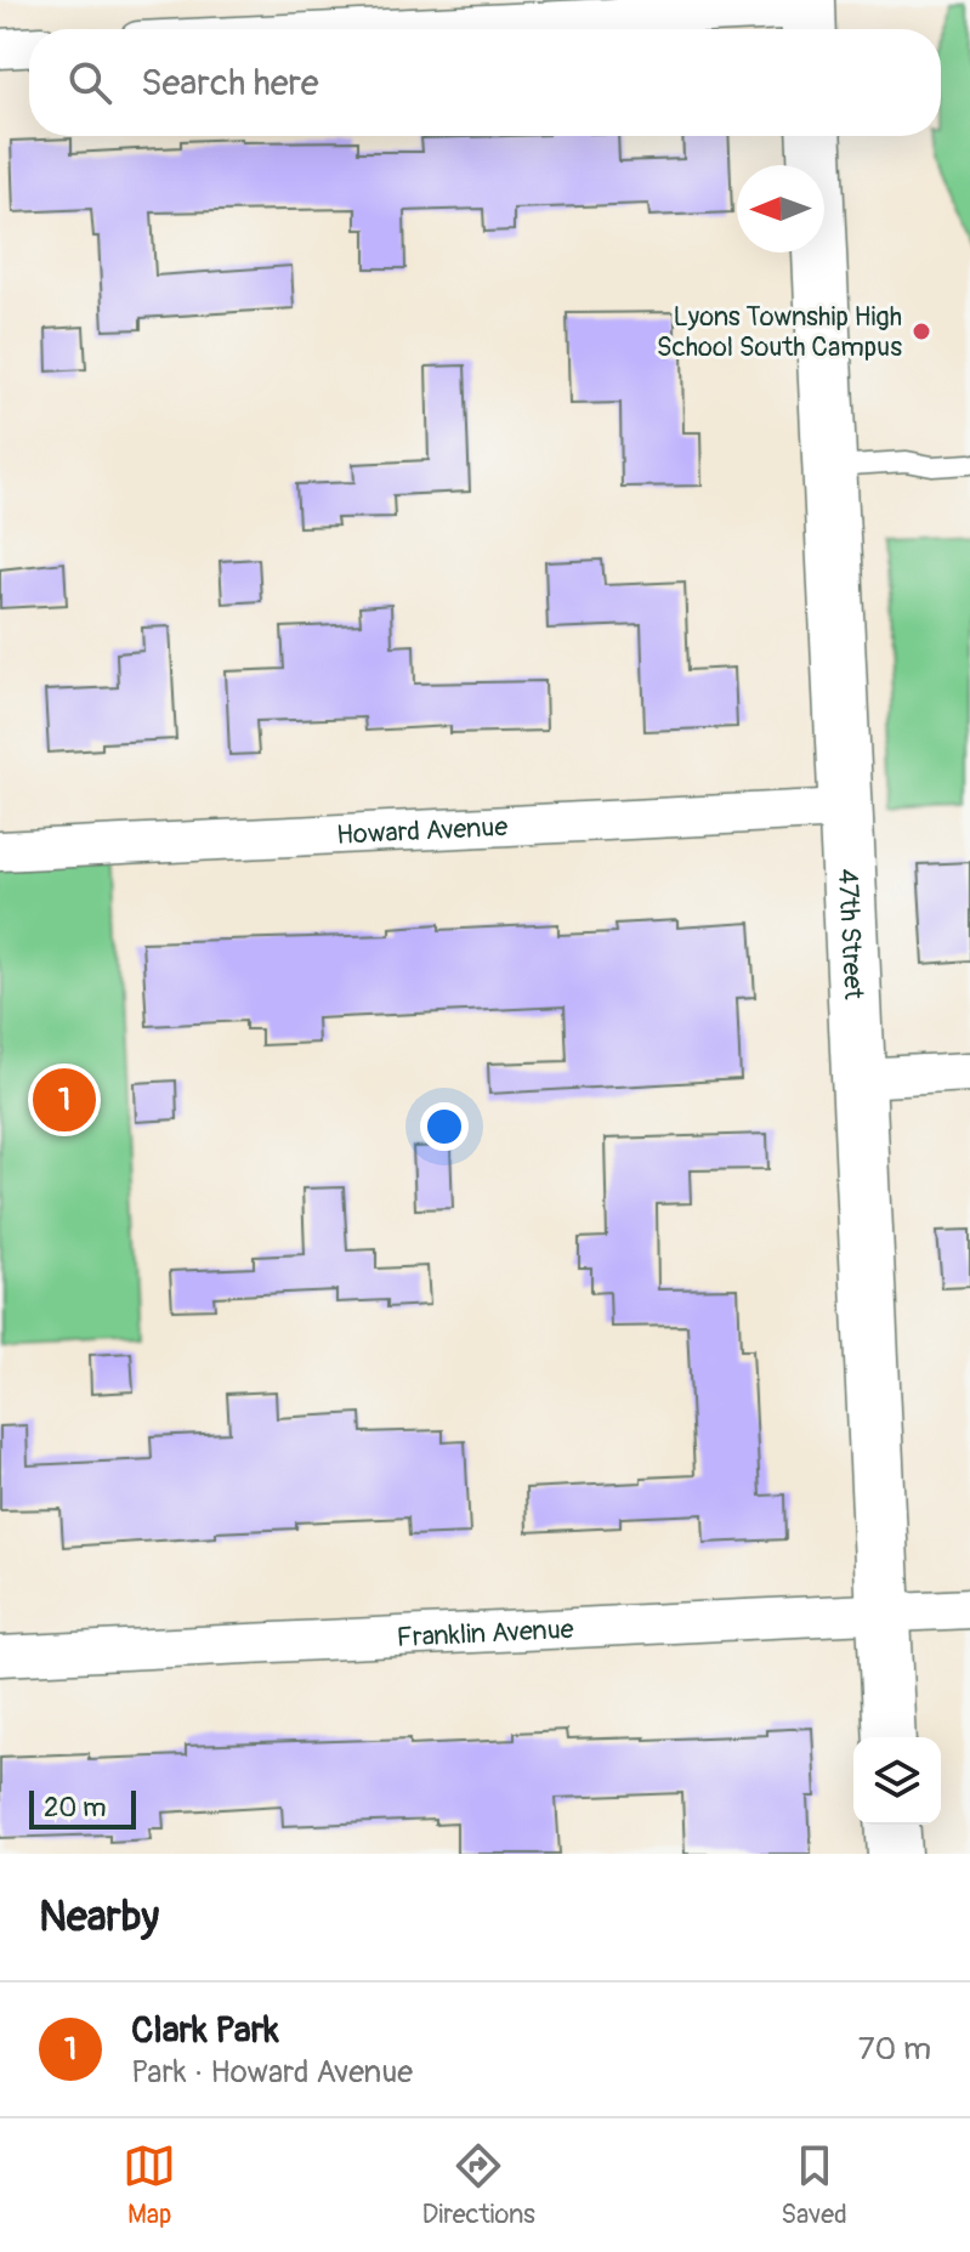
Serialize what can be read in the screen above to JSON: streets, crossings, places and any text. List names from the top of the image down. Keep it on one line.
{"streets":{"main road":["47th Street"],"street":["Howard Avenue","Franklin Avenue"]},"crossings":[["Howard Avenue","47th Street"],["47th Street","Franklin Avenue"]],"places":["Lyons Township High School South Campus"],"scale_bar":"20 m","north":"left","page":{"search":"Search here","pins":"1","scale":"20 m","heading":"Nearby","list":[{"mark":"1","name":"Clark Park","note":"Park · Howard Avenue","value":"70 m"}],"nav":["Map","Directions","Saved"]}}
